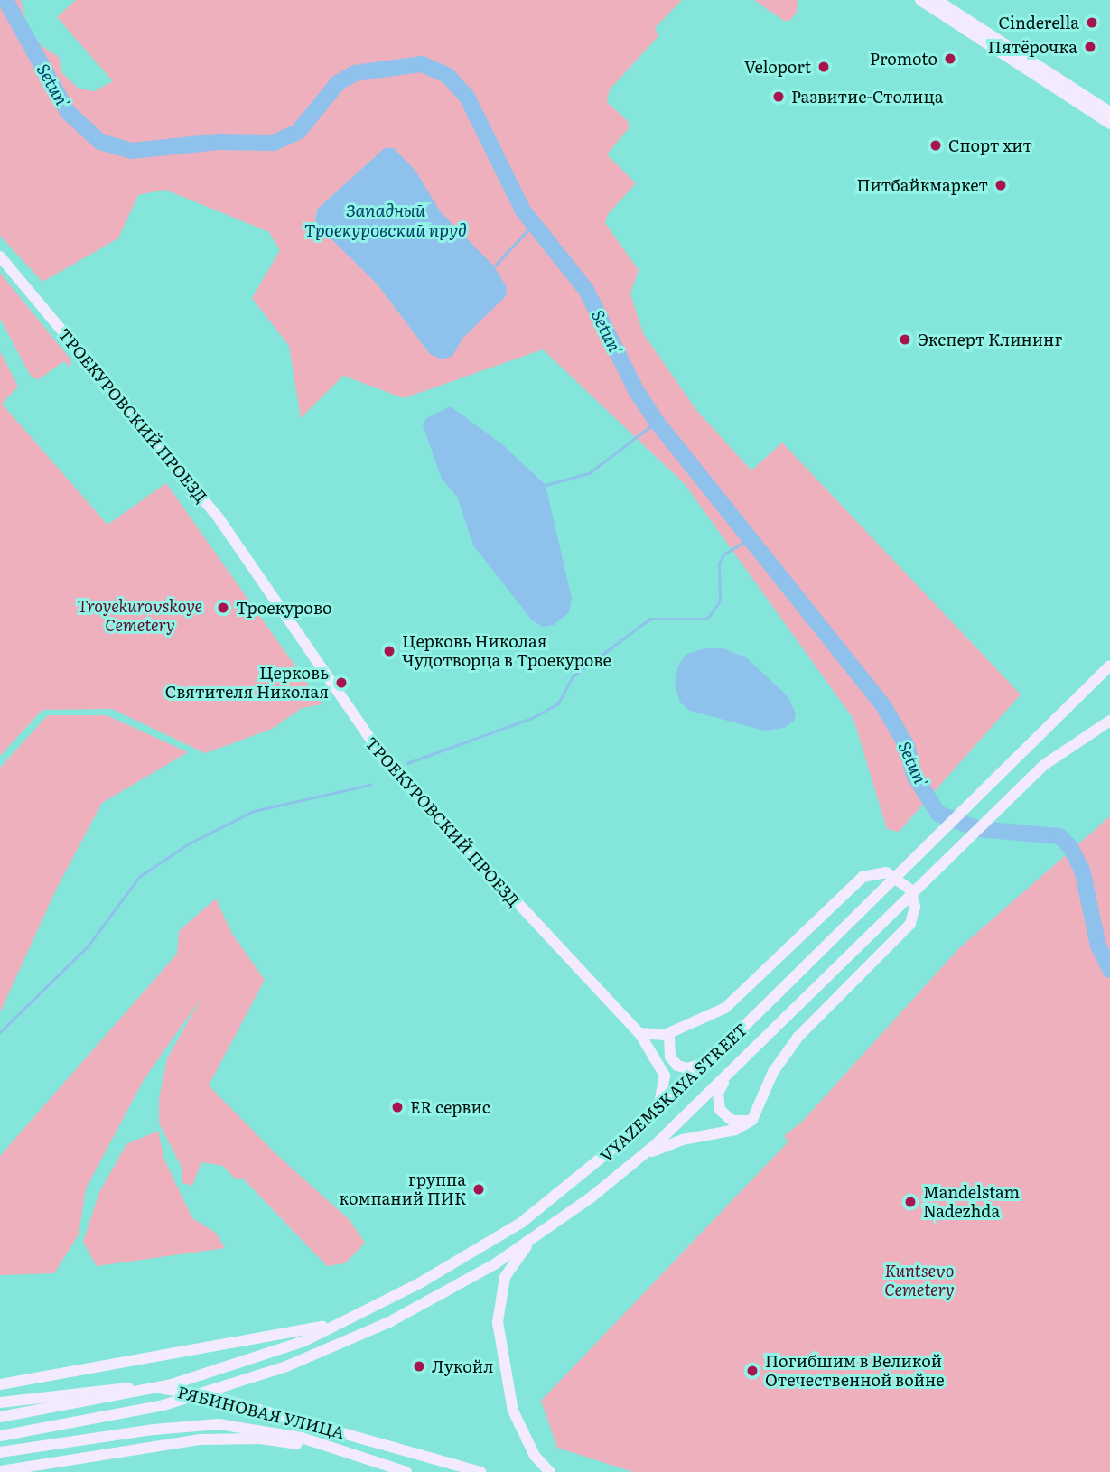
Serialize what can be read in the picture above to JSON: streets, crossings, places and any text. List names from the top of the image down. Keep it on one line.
{"streets":{"main road":["ТРОЕКУРОВСКИЙ ПРОЕЗД","VYAZEMSKAYA STREET","РЯБИНОВАЯ УЛИЦА"]},"water":["Setun'","Западный Троекуровский пруд"],"parks":["Troyekurovskoye Cemetery","Kuntsevo Cemetery"],"places":["Cinderella","Пятёрочка","Promoto","Veloport","Развитие-Столица","Спорт хит","Питбайкмаркет","Эксперт Клининг","Троекурово","Церковь Николая Чудотворца в Троекурове","Церковь Святителя Николая","ER сервис","группа компаний ПИК","Mandelstam Nadezhda","Лукойл","Погибшим в Великой Отечественной войне"]}
